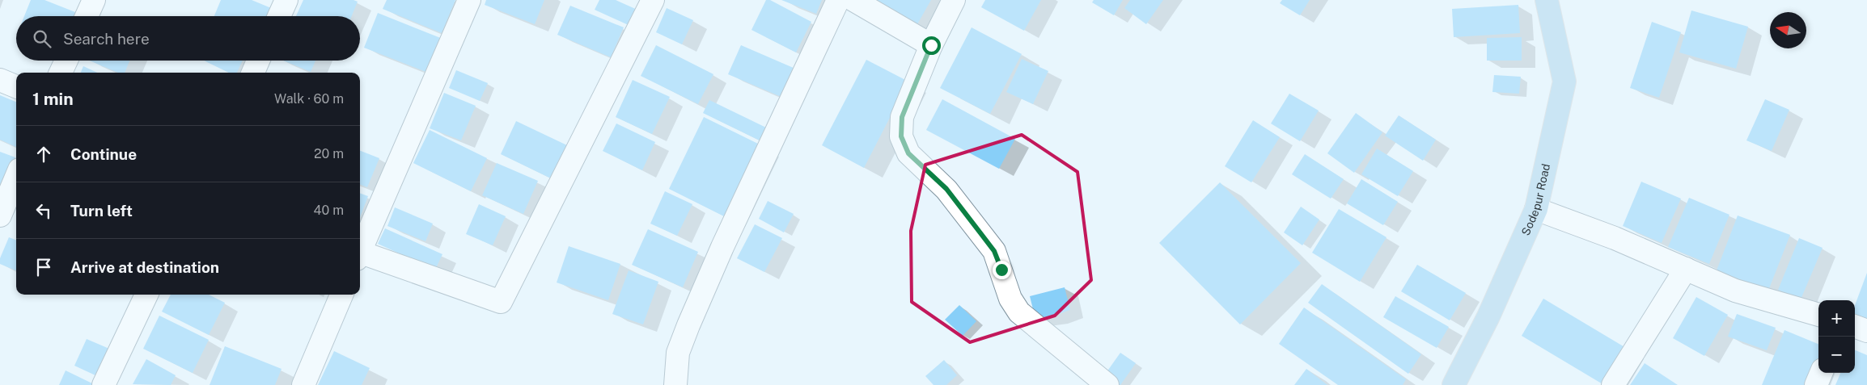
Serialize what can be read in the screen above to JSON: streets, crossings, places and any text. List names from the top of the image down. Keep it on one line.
{"streets":{"main road":["Sodepur Road"]},"north":"left","page":{"search":"Search here","heading":["1 min","Walk · 60 m"],"list":[["Continue","20 m"],["Turn left","40 m"],"Arrive at destination"],"map_buttons":["+","−"]}}
